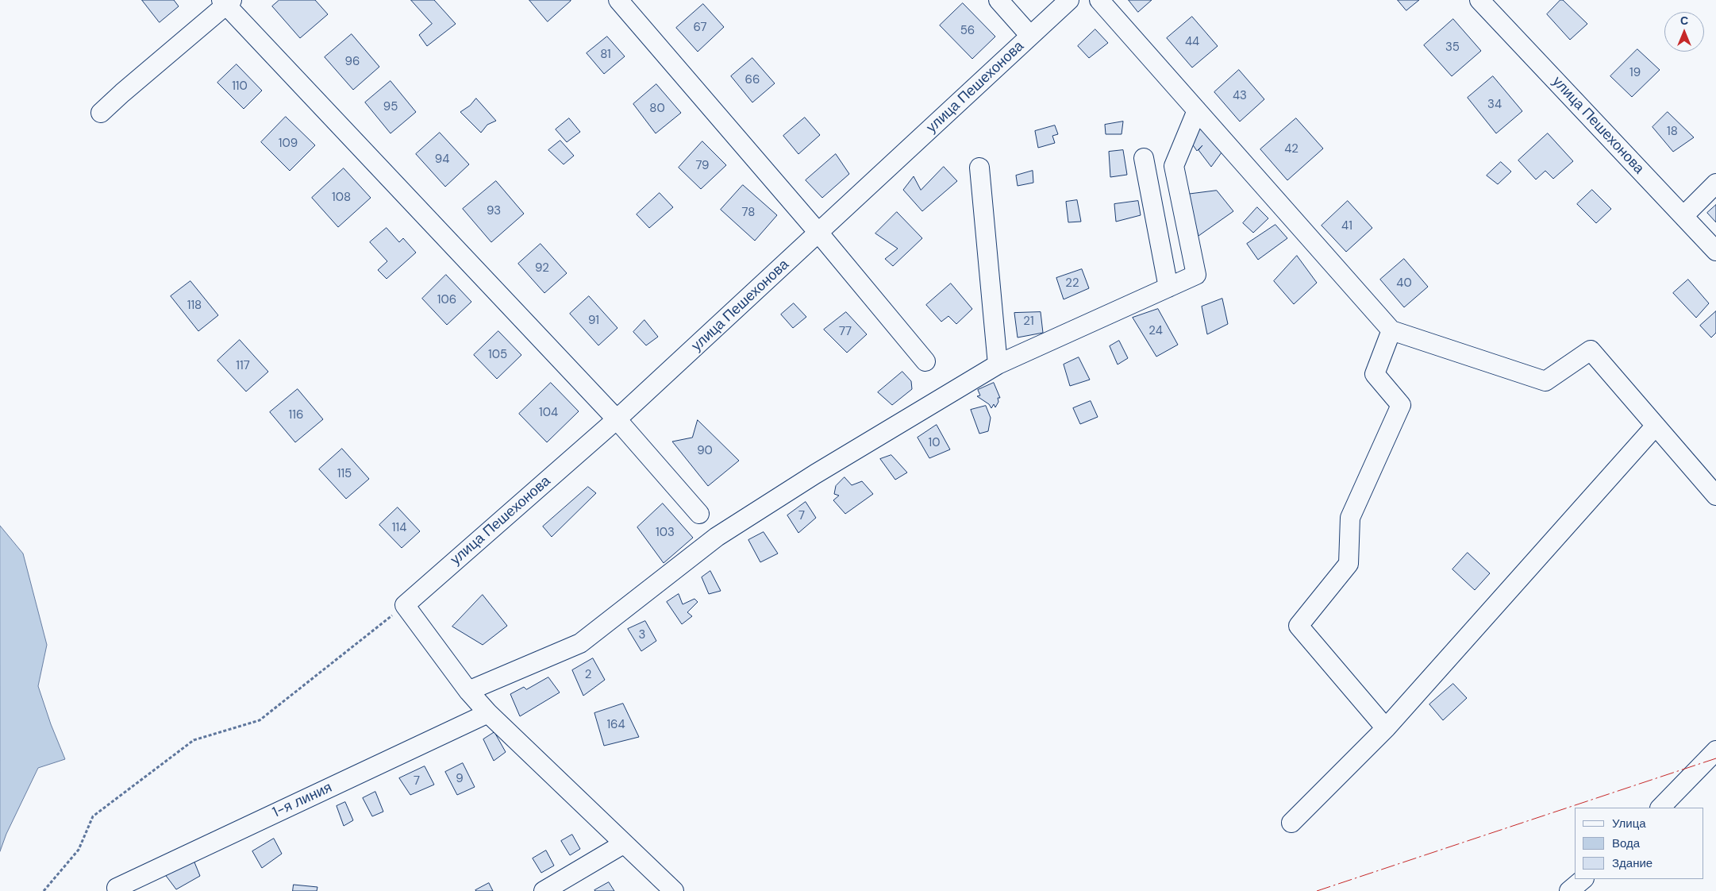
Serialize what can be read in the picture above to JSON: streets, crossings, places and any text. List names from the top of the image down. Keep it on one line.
{"streets":{"street":["улица Пешехонова","1-я линия"]},"house_numbers":["67","56","44","35","81","96","19","66","110","43","34","95","80","18","109","42","94","79","108","93","78","41","92","22","40","106","118","91","21","24","77","105","117","104","116","10","90","115","7","114","103","3","2","164","9","7"],"legend":["Улица","Вода","Здание"],"north":"top"}
